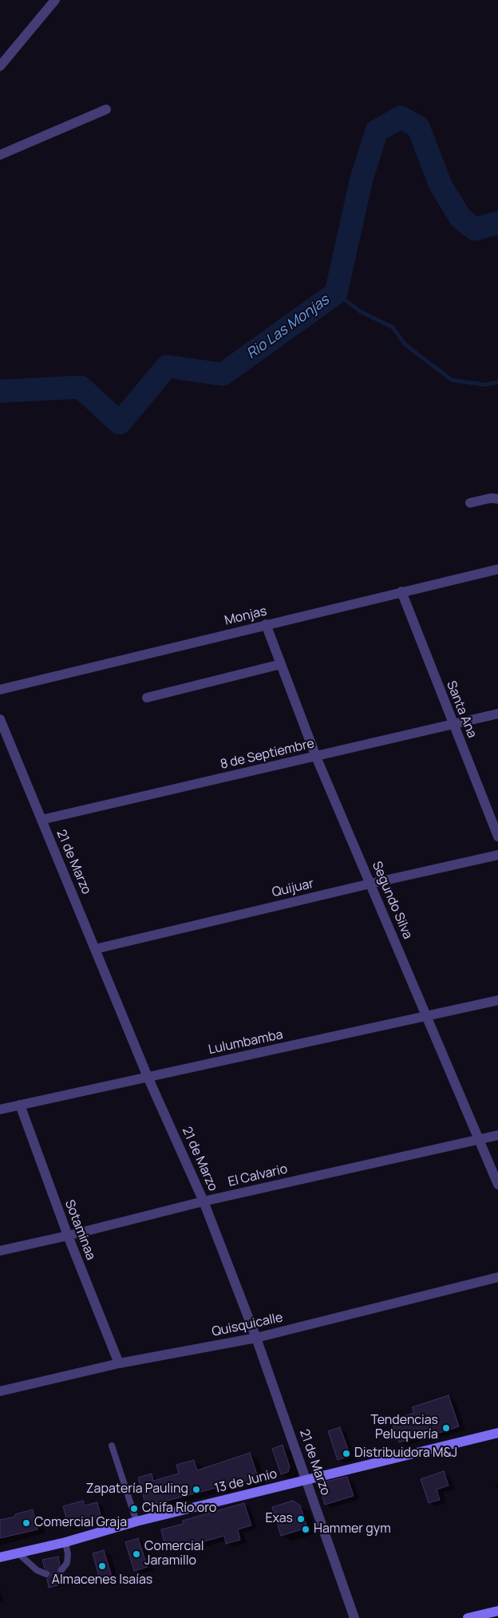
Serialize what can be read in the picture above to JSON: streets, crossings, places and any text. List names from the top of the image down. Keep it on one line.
{"streets":{"main road":["13 de Junio"],"street":["Monjas","Santa Ana","8 de Septiembre","21 de Marzo","Quijuar","Segundo Silva","Lulumbamba","El Calvario","Sotaminaa","Quisquicalle"]},"crossings":[["Monjas","Santa Ana"],["Monjas","Segundo Silva"],["Santa Ana","8 de Septiembre"],["8 de Septiembre","21 de Marzo"],["8 de Septiembre","Segundo Silva"],["21 de Marzo","Quijuar"],["21 de Marzo","Lulumbamba"],["21 de Marzo","El Calvario"],["21 de Marzo","Quisquicalle"],["21 de Marzo","13 de Junio"],["Quijuar","Segundo Silva"],["Segundo Silva","Lulumbamba"],["Segundo Silva","El Calvario"],["Lulumbamba","Sotaminaa"],["El Calvario","Sotaminaa"],["Sotaminaa","Quisquicalle"]],"water":["Rio Las Monjas"],"places":["Tendencias Peluquería","Distribuidora M&J","Zapatería Pauling","Chifa Río oro","Exas","Comercial Graja","Hammer gym","Comercial Jaramillo","Almacenes Isaías"]}
